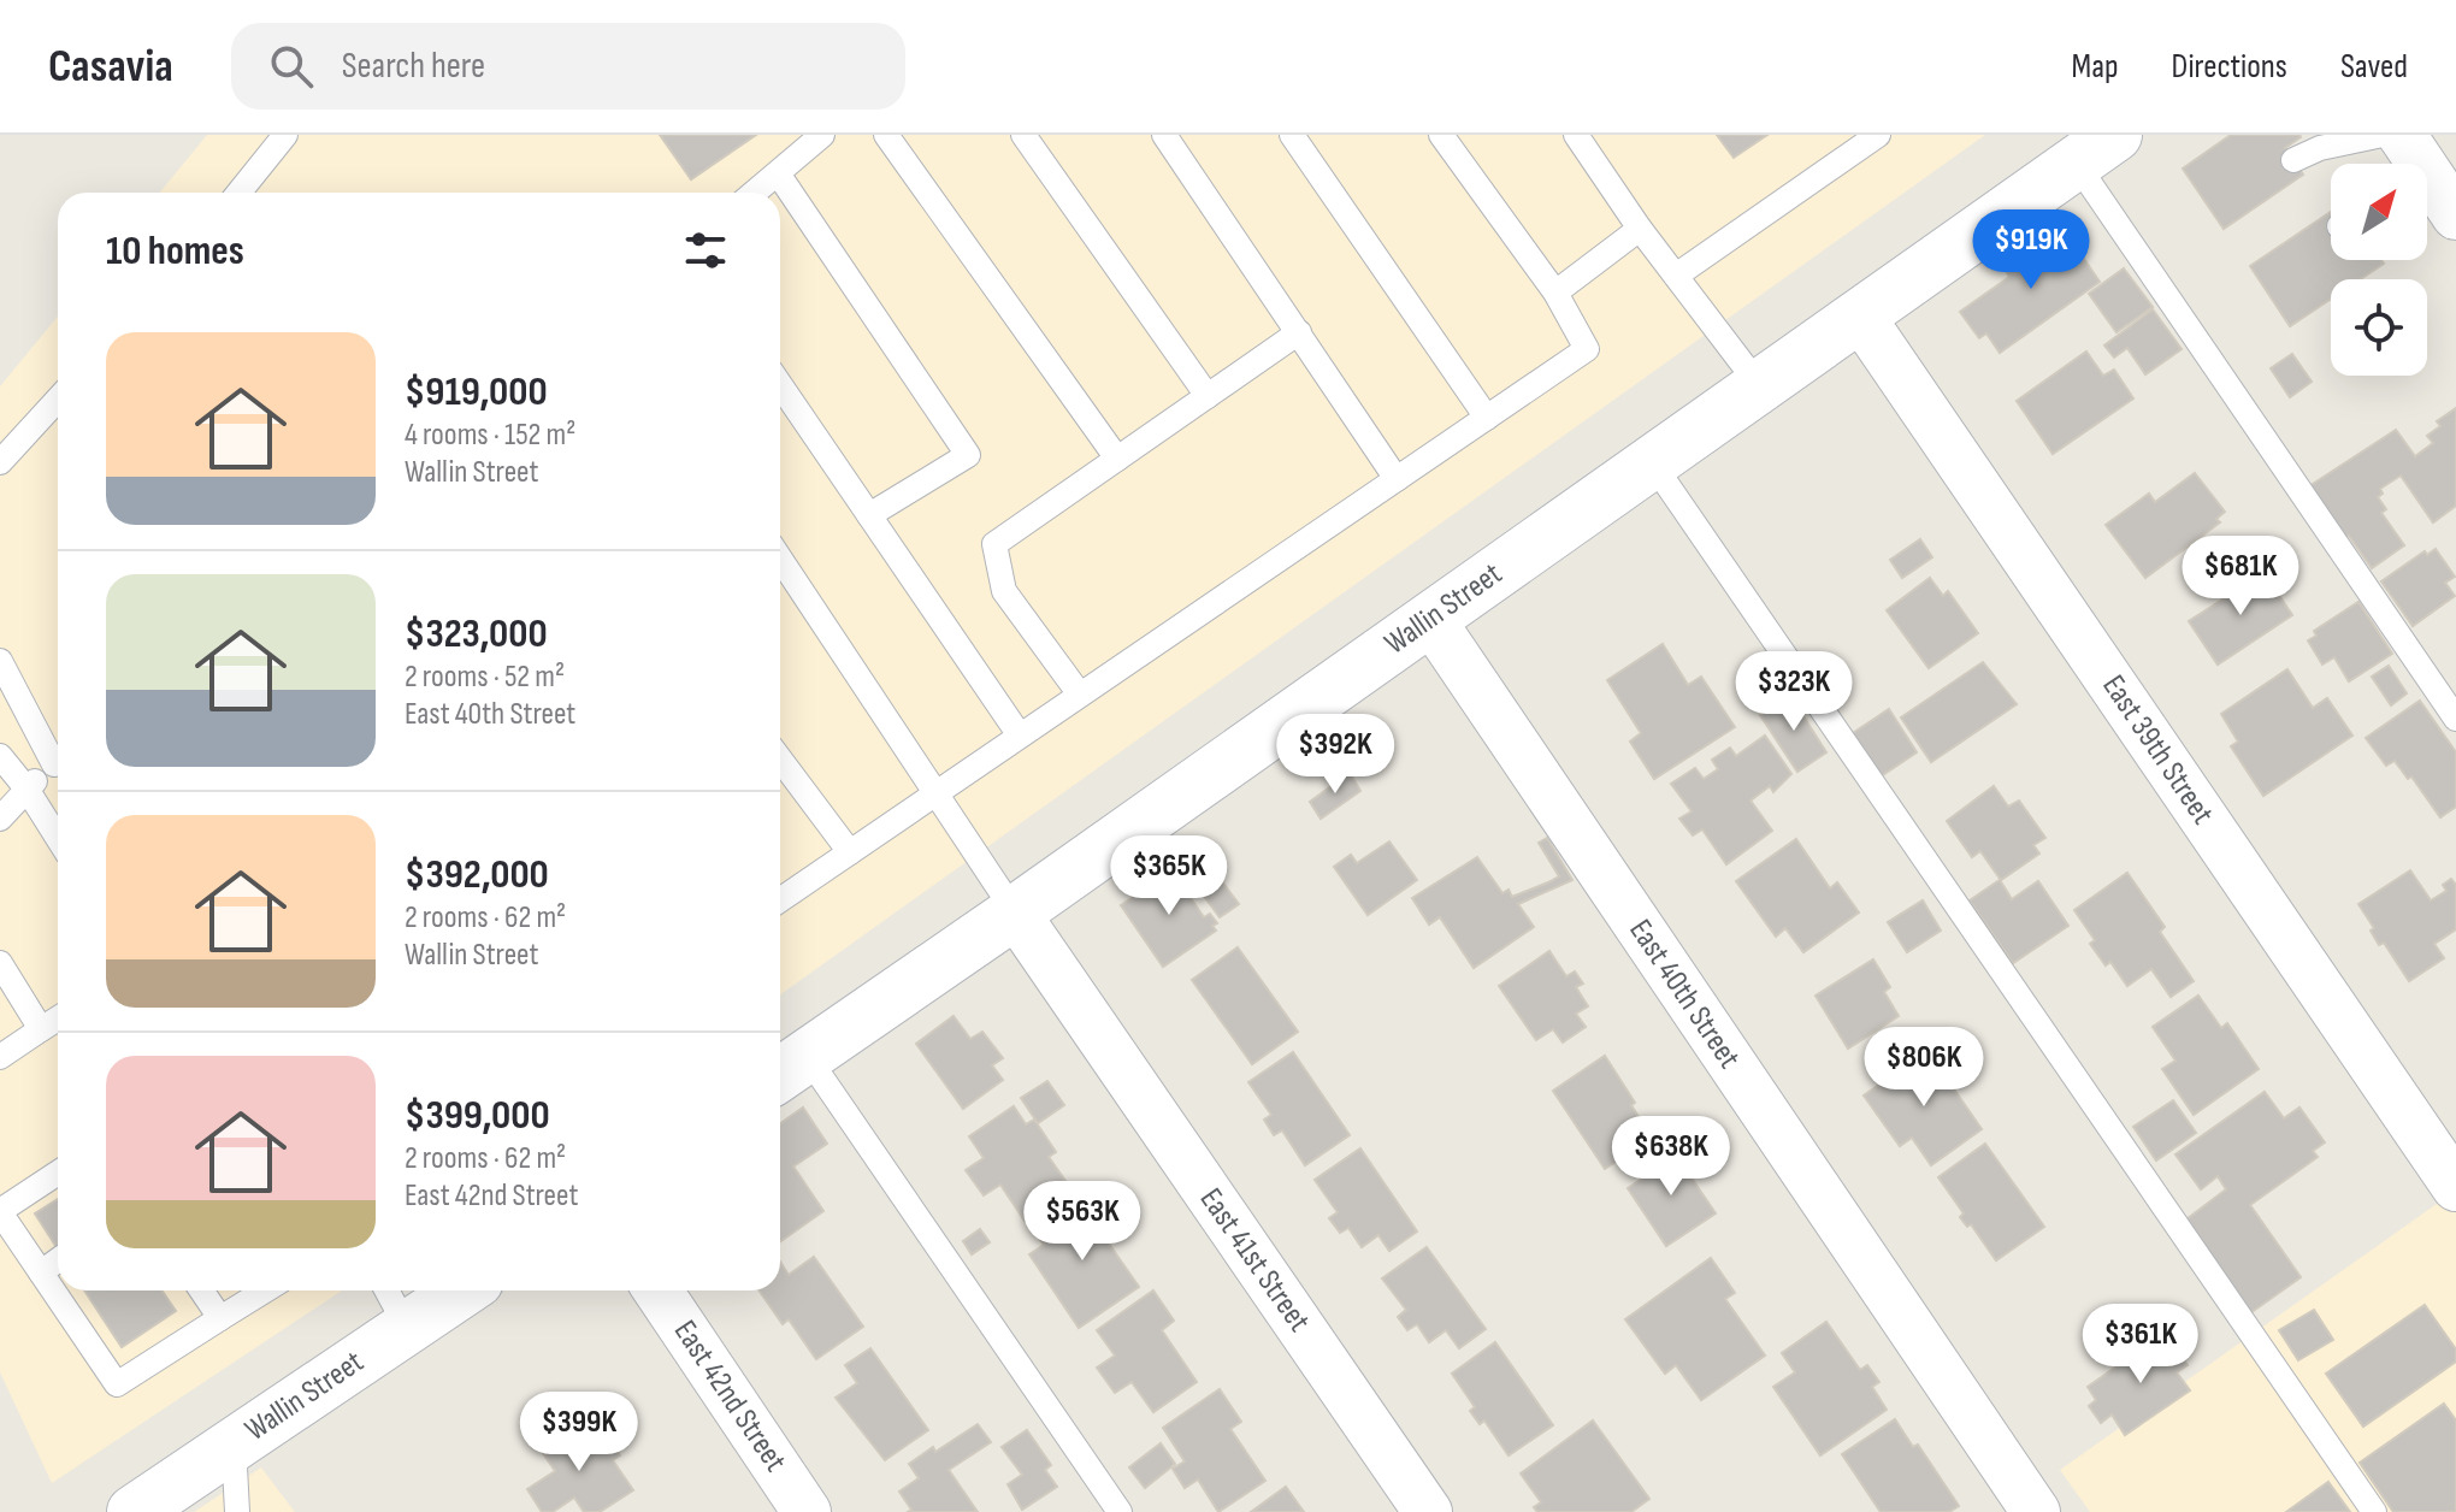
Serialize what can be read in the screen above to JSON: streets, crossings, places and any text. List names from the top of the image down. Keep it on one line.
{"streets":{"main road":["Wallin Street"],"street":["East 39th Street","East 40th Street","East 41st Street","East 42nd Street"]},"crossings":[["Wallin Street","East 39th Street"],["Wallin Street","East 40th Street"],["Wallin Street","East 41st Street"]],"north":"top right","page":{"header":"Casavia","search":"Search here","nav":["Map","Directions","Saved"],"heading":"10 homes","price":["$919K","$681K","$323K","$392K","$365K","$806K","$638K","$563K","$361K","$399K"],"list":[{"name":"$919,000","note":"4 rooms · 152 m² · Wallin Street"},{"name":"$323,000","note":"2 rooms · 52 m² · East 40th Street"},{"name":"$392,000","note":"2 rooms · 62 m² · Wallin Street"},{"name":"$399,000","note":"2 rooms · 62 m² · East 42nd Street"}]}}
